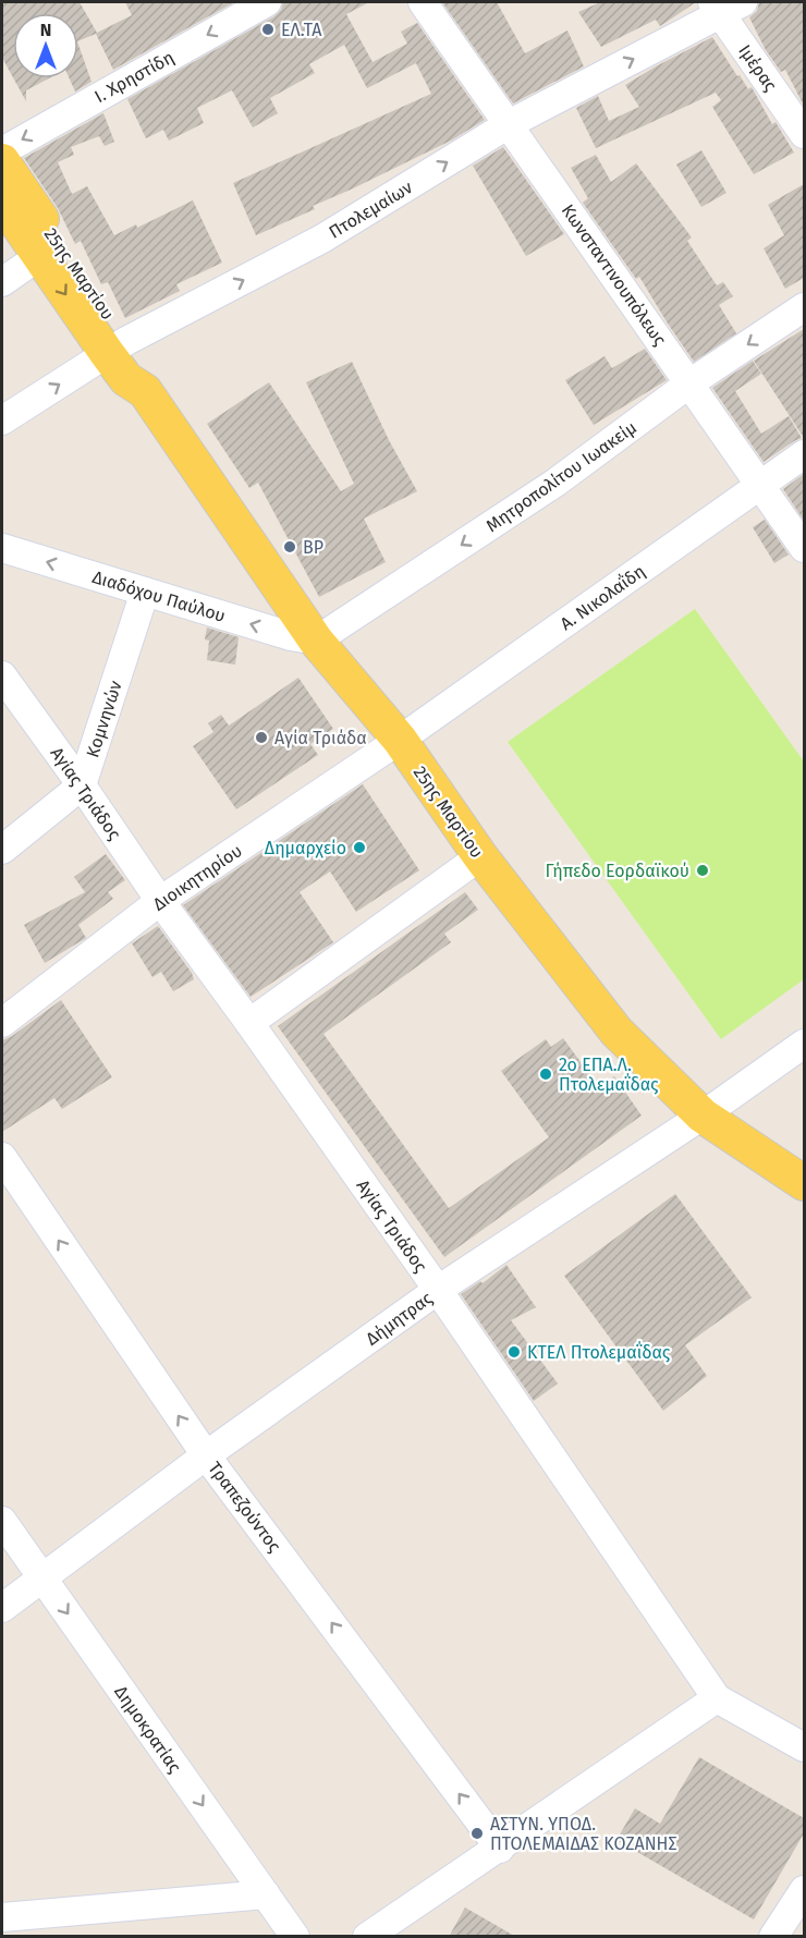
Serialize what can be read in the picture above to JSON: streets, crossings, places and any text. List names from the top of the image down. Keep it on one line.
{"streets":{"main road":["25ης Μαρτίου"],"street":["Ιμέρας","Ι. Χρηστίδη","Πτολεμαίων","Κωνσταντινουπόλεως","Μητροπολίτου Ιωακείμ","Διαδόχου Παύλου","Α. Νικολαΐδη","Κομνηνών","Αγίας Τριάδος","Διοικητηρίου","Δήμητρας","Τραπεζούντος","Δημοκρατίας"]},"crossings":[["Ιμέρας","Πτολεμαίων"],["Πτολεμαίων","25ης Μαρτίου"],["Πτολεμαίων","Κωνσταντινουπόλεως"],["25ης Μαρτίου","Μητροπολίτου Ιωακείμ"],["25ης Μαρτίου","Διαδόχου Παύλου"],["25ης Μαρτίου","Α. Νικολαΐδη"],["25ης Μαρτίου","Διοικητηρίου"],["25ης Μαρτίου","Δήμητρας"],["Κωνσταντινουπόλεως","Μητροπολίτου Ιωακείμ"],["Κωνσταντινουπόλεως","Α. Νικολαΐδη"],["Μητροπολίτου Ιωακείμ","Διαδόχου Παύλου"],["Διαδόχου Παύλου","Κομνηνών"],["Α. Νικολαΐδη","Διοικητηρίου"],["Κομνηνών","Αγίας Τριάδος"],["Αγίας Τριάδος","Διοικητηρίου"],["Αγίας Τριάδος","Δήμητρας"],["Δήμητρας","Τραπεζούντος"],["Δήμητρας","Δημοκρατίας"]],"one_way":["Ι. Χρηστίδη","Πτολεμαίων","Μητροπολίτου Ιωακείμ","Διαδόχου Παύλου","Τραπεζούντος","Δημοκρατίας"],"places":["ΕΛ.ΤΑ","BP","Αγία Τριάδα","Δημαρχείο","Γήπεδο Εορδαϊκού","2ο ΕΠΑ.Λ. Πτολεμαΐδας","ΚΤΕΛ Πτολεμαΐδας","ΑΣΤΥΝ. ΥΠΟΔ. ΠΤΟΛΕΜΑΙΔΑΣ ΚΟΖΑΝΗΣ"],"north":"top"}
